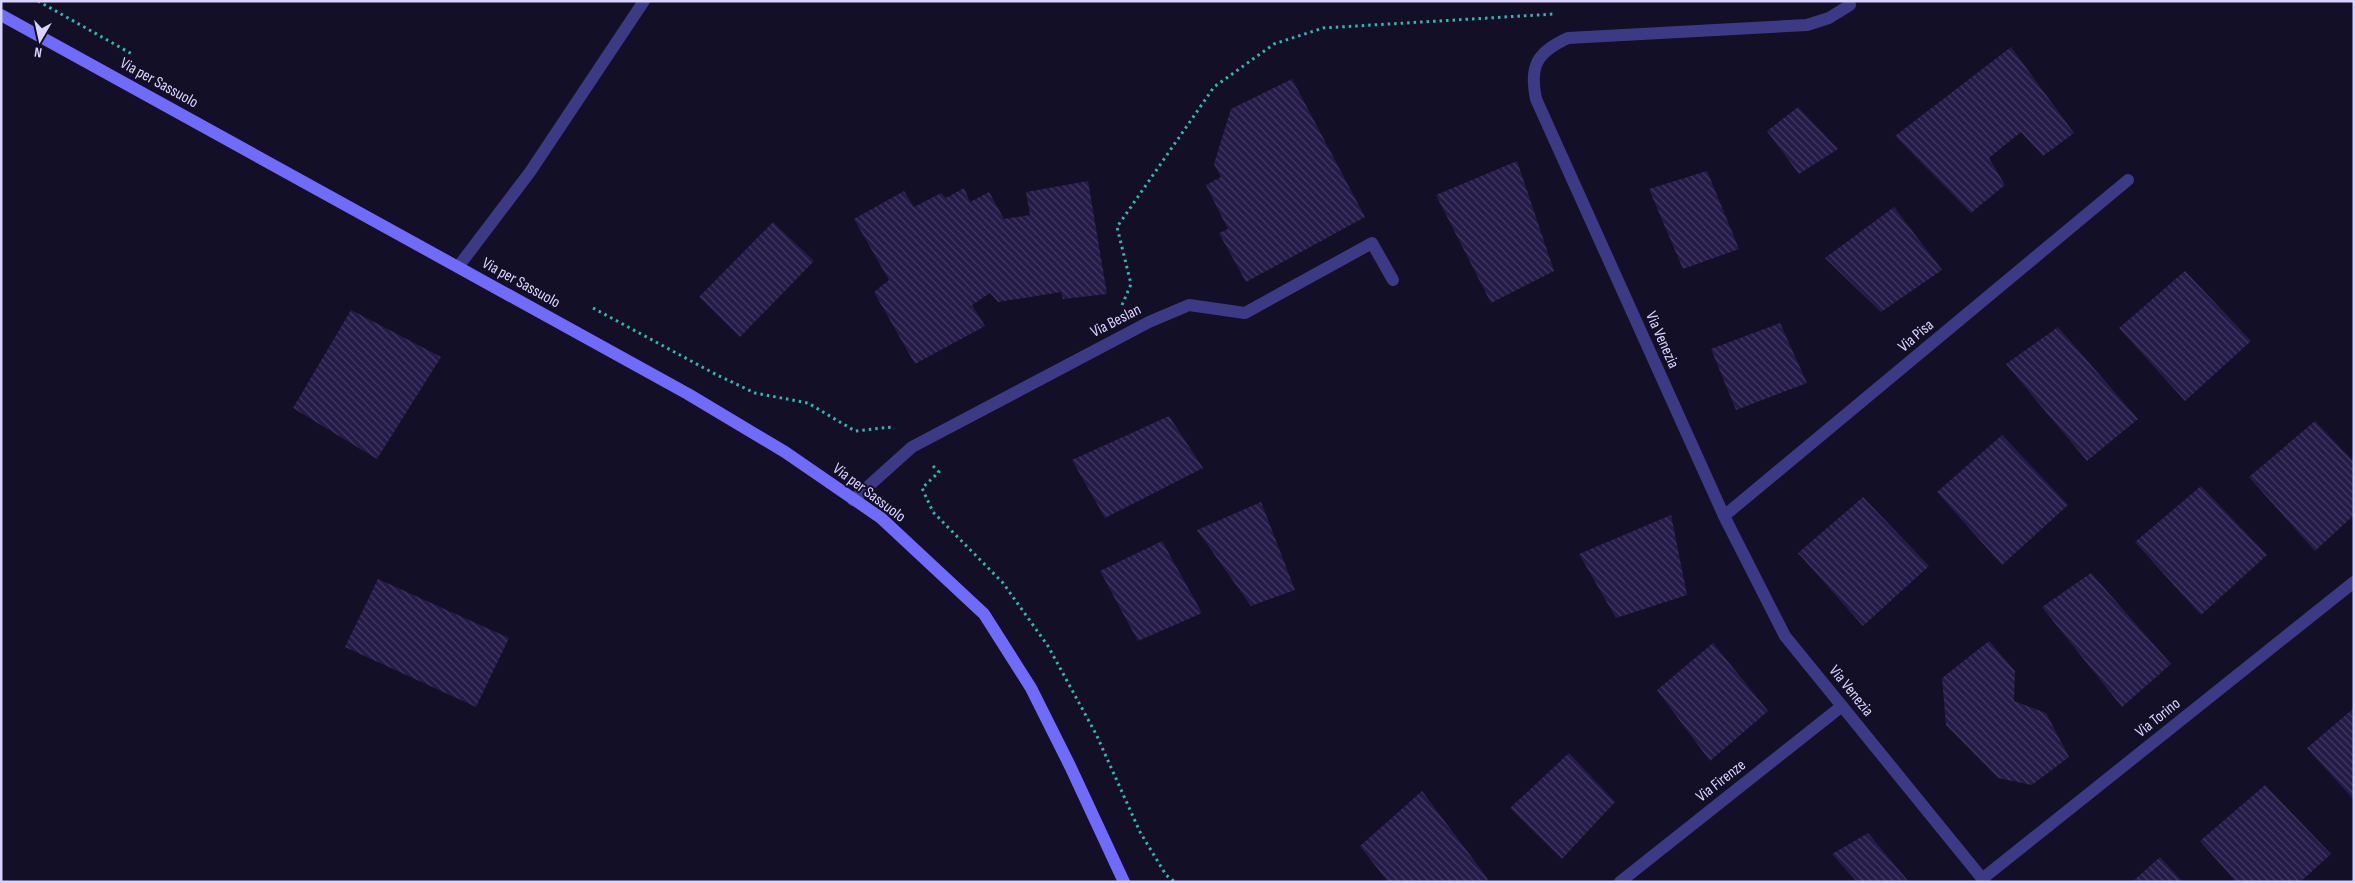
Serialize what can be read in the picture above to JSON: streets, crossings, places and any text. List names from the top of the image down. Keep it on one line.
{"streets":{"main road":["Via per Sassuolo"],"street":["Via Beslan","Via Pisa","Via Venezia","Via Torino","Via Firenze"]},"crossings":[["Via per Sassuolo","Via Beslan"],["Via Pisa","Via Venezia"],["Via Venezia","Via Torino"],["Via Venezia","Via Firenze"]],"north":"bottom"}
